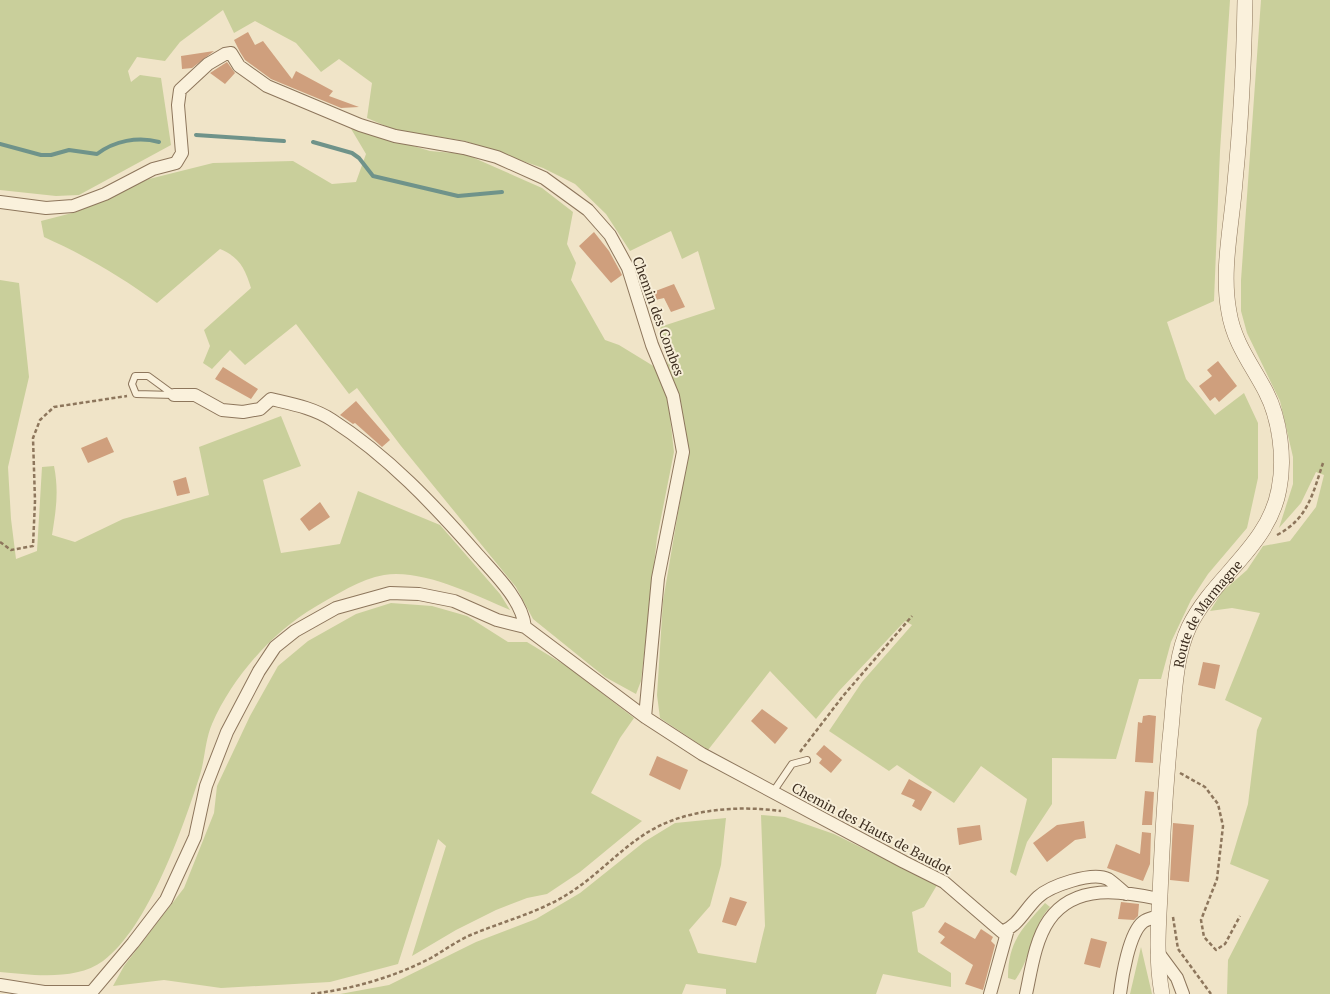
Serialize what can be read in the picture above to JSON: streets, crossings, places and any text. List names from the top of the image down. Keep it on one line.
{"streets":{"street":["Chemin des Combes","Route de Marmagne","Chemin des Hauts de Baudot"]},"crossings":[["Chemin des Combes","Chemin des Hauts de Baudot"]]}
